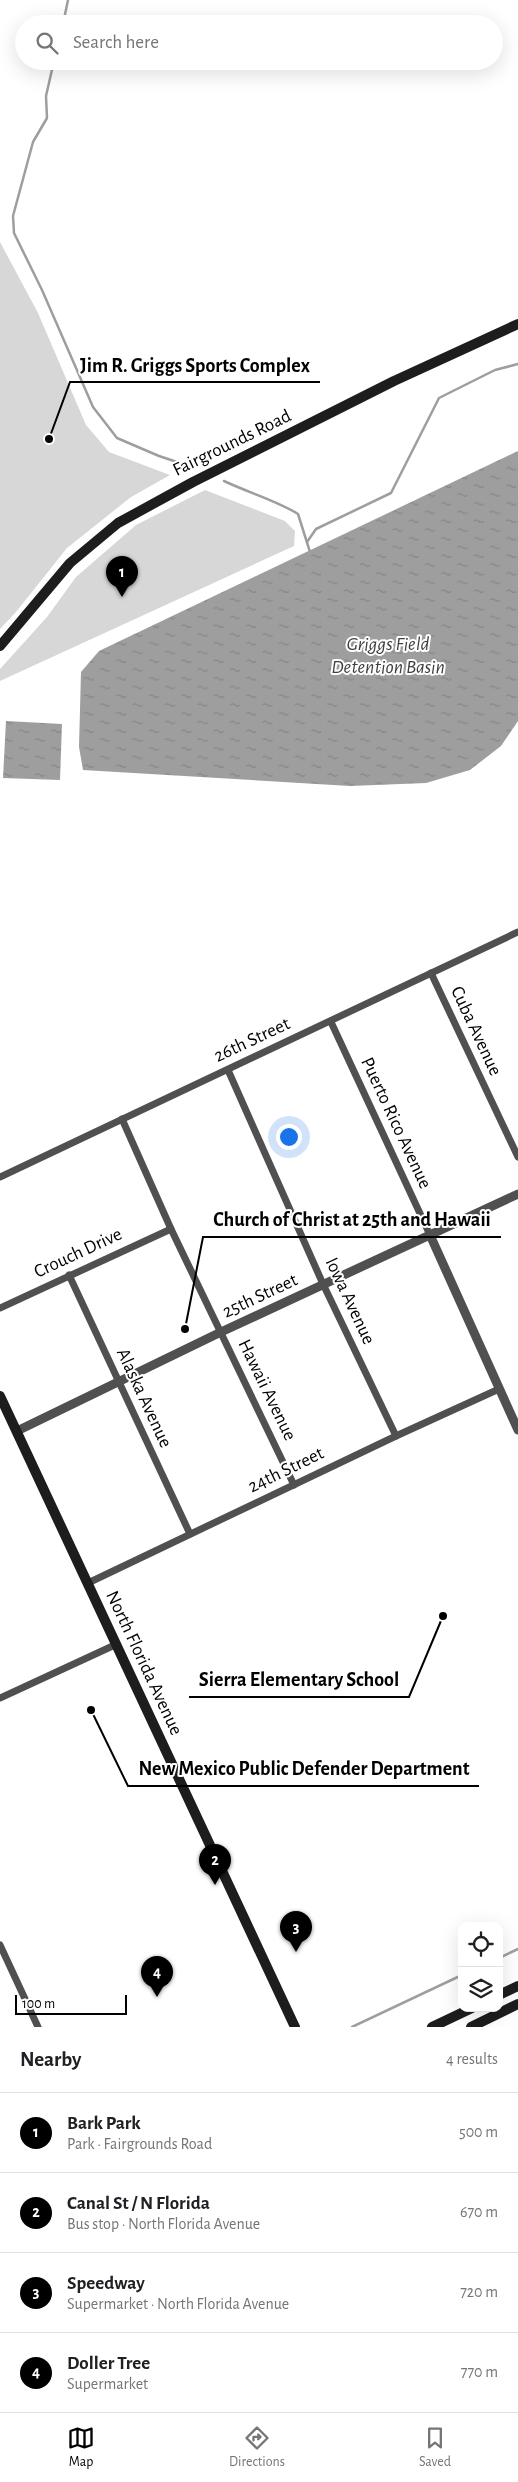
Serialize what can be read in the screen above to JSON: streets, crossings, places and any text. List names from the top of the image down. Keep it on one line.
{"streets":{"main road":["Fairgrounds Road","North Florida Avenue"],"street":["Cuba Avenue","26th Street","Puerto Rico Avenue","Crouch Drive","25th Street","Iowa Avenue","Hawaii Avenue","Alaska Avenue","24th Street"]},"crossings":[["Cuba Avenue","26th Street"],["26th Street","Puerto Rico Avenue"],["26th Street","Iowa Avenue"],["26th Street","Hawaii Avenue"],["Puerto Rico Avenue","25th Street"],["Puerto Rico Avenue","24th Street"],["Crouch Drive","Hawaii Avenue"],["Crouch Drive","Alaska Avenue"],["25th Street","Iowa Avenue"],["25th Street","Hawaii Avenue"],["25th Street","Alaska Avenue"],["25th Street","North Florida Avenue"],["Iowa Avenue","24th Street"],["Hawaii Avenue","24th Street"],["Alaska Avenue","24th Street"],["24th Street","North Florida Avenue"]],"water":["Griggs Field Detention Basin"],"places":["Jim R. Griggs Sports Complex","Church of Christ at 25th and Hawaii","Sierra Elementary School","New Mexico Public Defender Department"],"scale_bar":"100 m","page":{"search":"Search here","pins":["1","2","3","4"],"scale":"100 m","heading":["Nearby","4 results"],"list":[{"mark":"1","name":"Bark Park","note":"Park · Fairgrounds Road","value":"500 m"},{"mark":"2","name":"Canal St / N Florida","note":"Bus stop · North Florida Avenue","value":"670 m"},{"mark":"3","name":"Speedway","note":"Supermarket · North Florida Avenue","value":"720 m"},{"mark":"4","name":"Doller Tree","note":"Supermarket","value":"770 m"}],"nav":["Map","Directions","Saved"]}}
